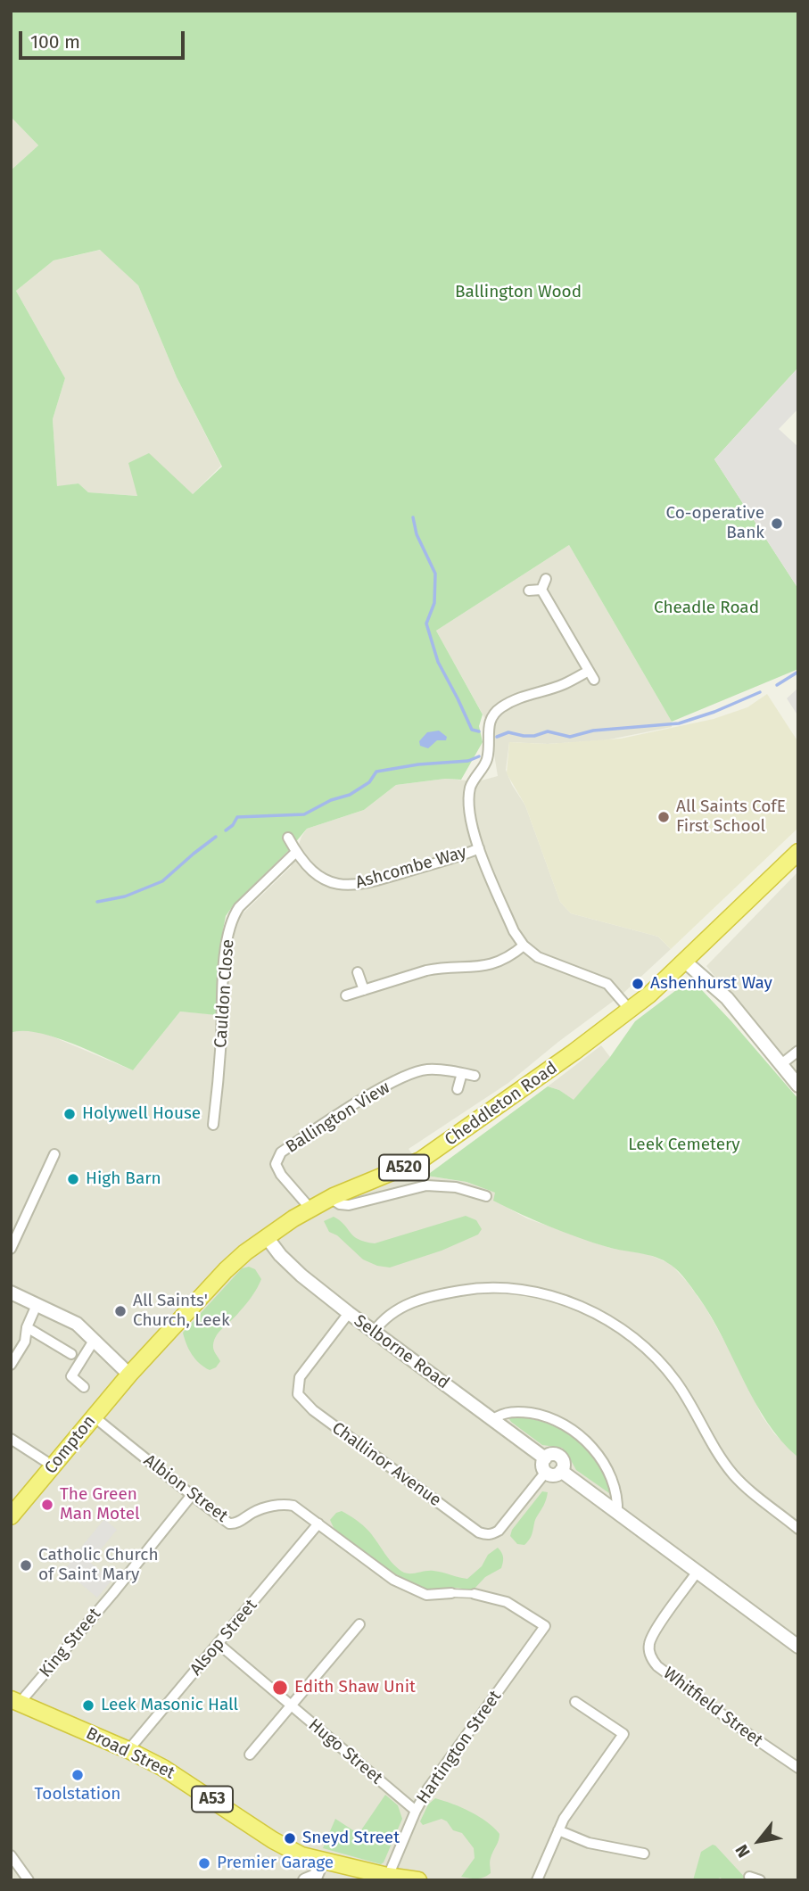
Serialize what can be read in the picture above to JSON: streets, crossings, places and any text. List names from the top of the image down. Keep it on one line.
{"streets":{"highway":["Cheddleton Road","A520","Compton","Broad Street","A53"],"street":["Ashcombe Way","Cauldon Close","Ballington View","Selborne Road","Challinor Avenue","Albion Street","Alsop Street","King Street","Whitfield Street","Hartington Street","Hugo Street"]},"crossings":[["Ashcombe Way","Cauldon Close"],["Cheddleton Road","Ballington View"],["Cheddleton Road","Selborne Road"],["Cheddleton Road","Compton"],["Selborne Road","Challinor Avenue"],["Compton","Albion Street"],["Albion Street","Alsop Street"],["Albion Street","King Street"],["Alsop Street","Hugo Street"],["Alsop Street","Broad Street"],["King Street","Broad Street"],["Hartington Street","Hugo Street"],["Hartington Street","Broad Street"]],"parks":["Ballington Wood","Cheadle Road","Leek Cemetery"],"places":["Co-operative Bank","All Saints CofE First School","Ashenhurst Way","Holywell House","High Barn","All Saints' Church, Leek","The Green Man Motel","Catholic Church of Saint Mary","Edith Shaw Unit","Leek Masonic Hall","Toolstation","Sneyd Street","Premier Garage"],"scale_bar":"100 m","north":"bottom left"}
